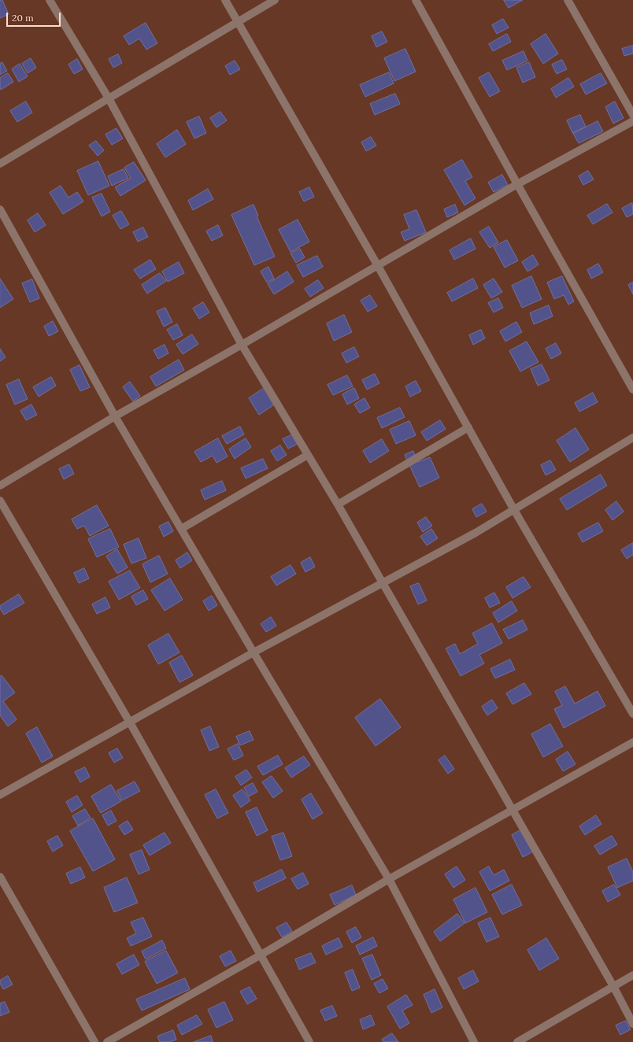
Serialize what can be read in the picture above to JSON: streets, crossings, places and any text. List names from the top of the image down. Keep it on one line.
{"scale_bar":"20 m"}
